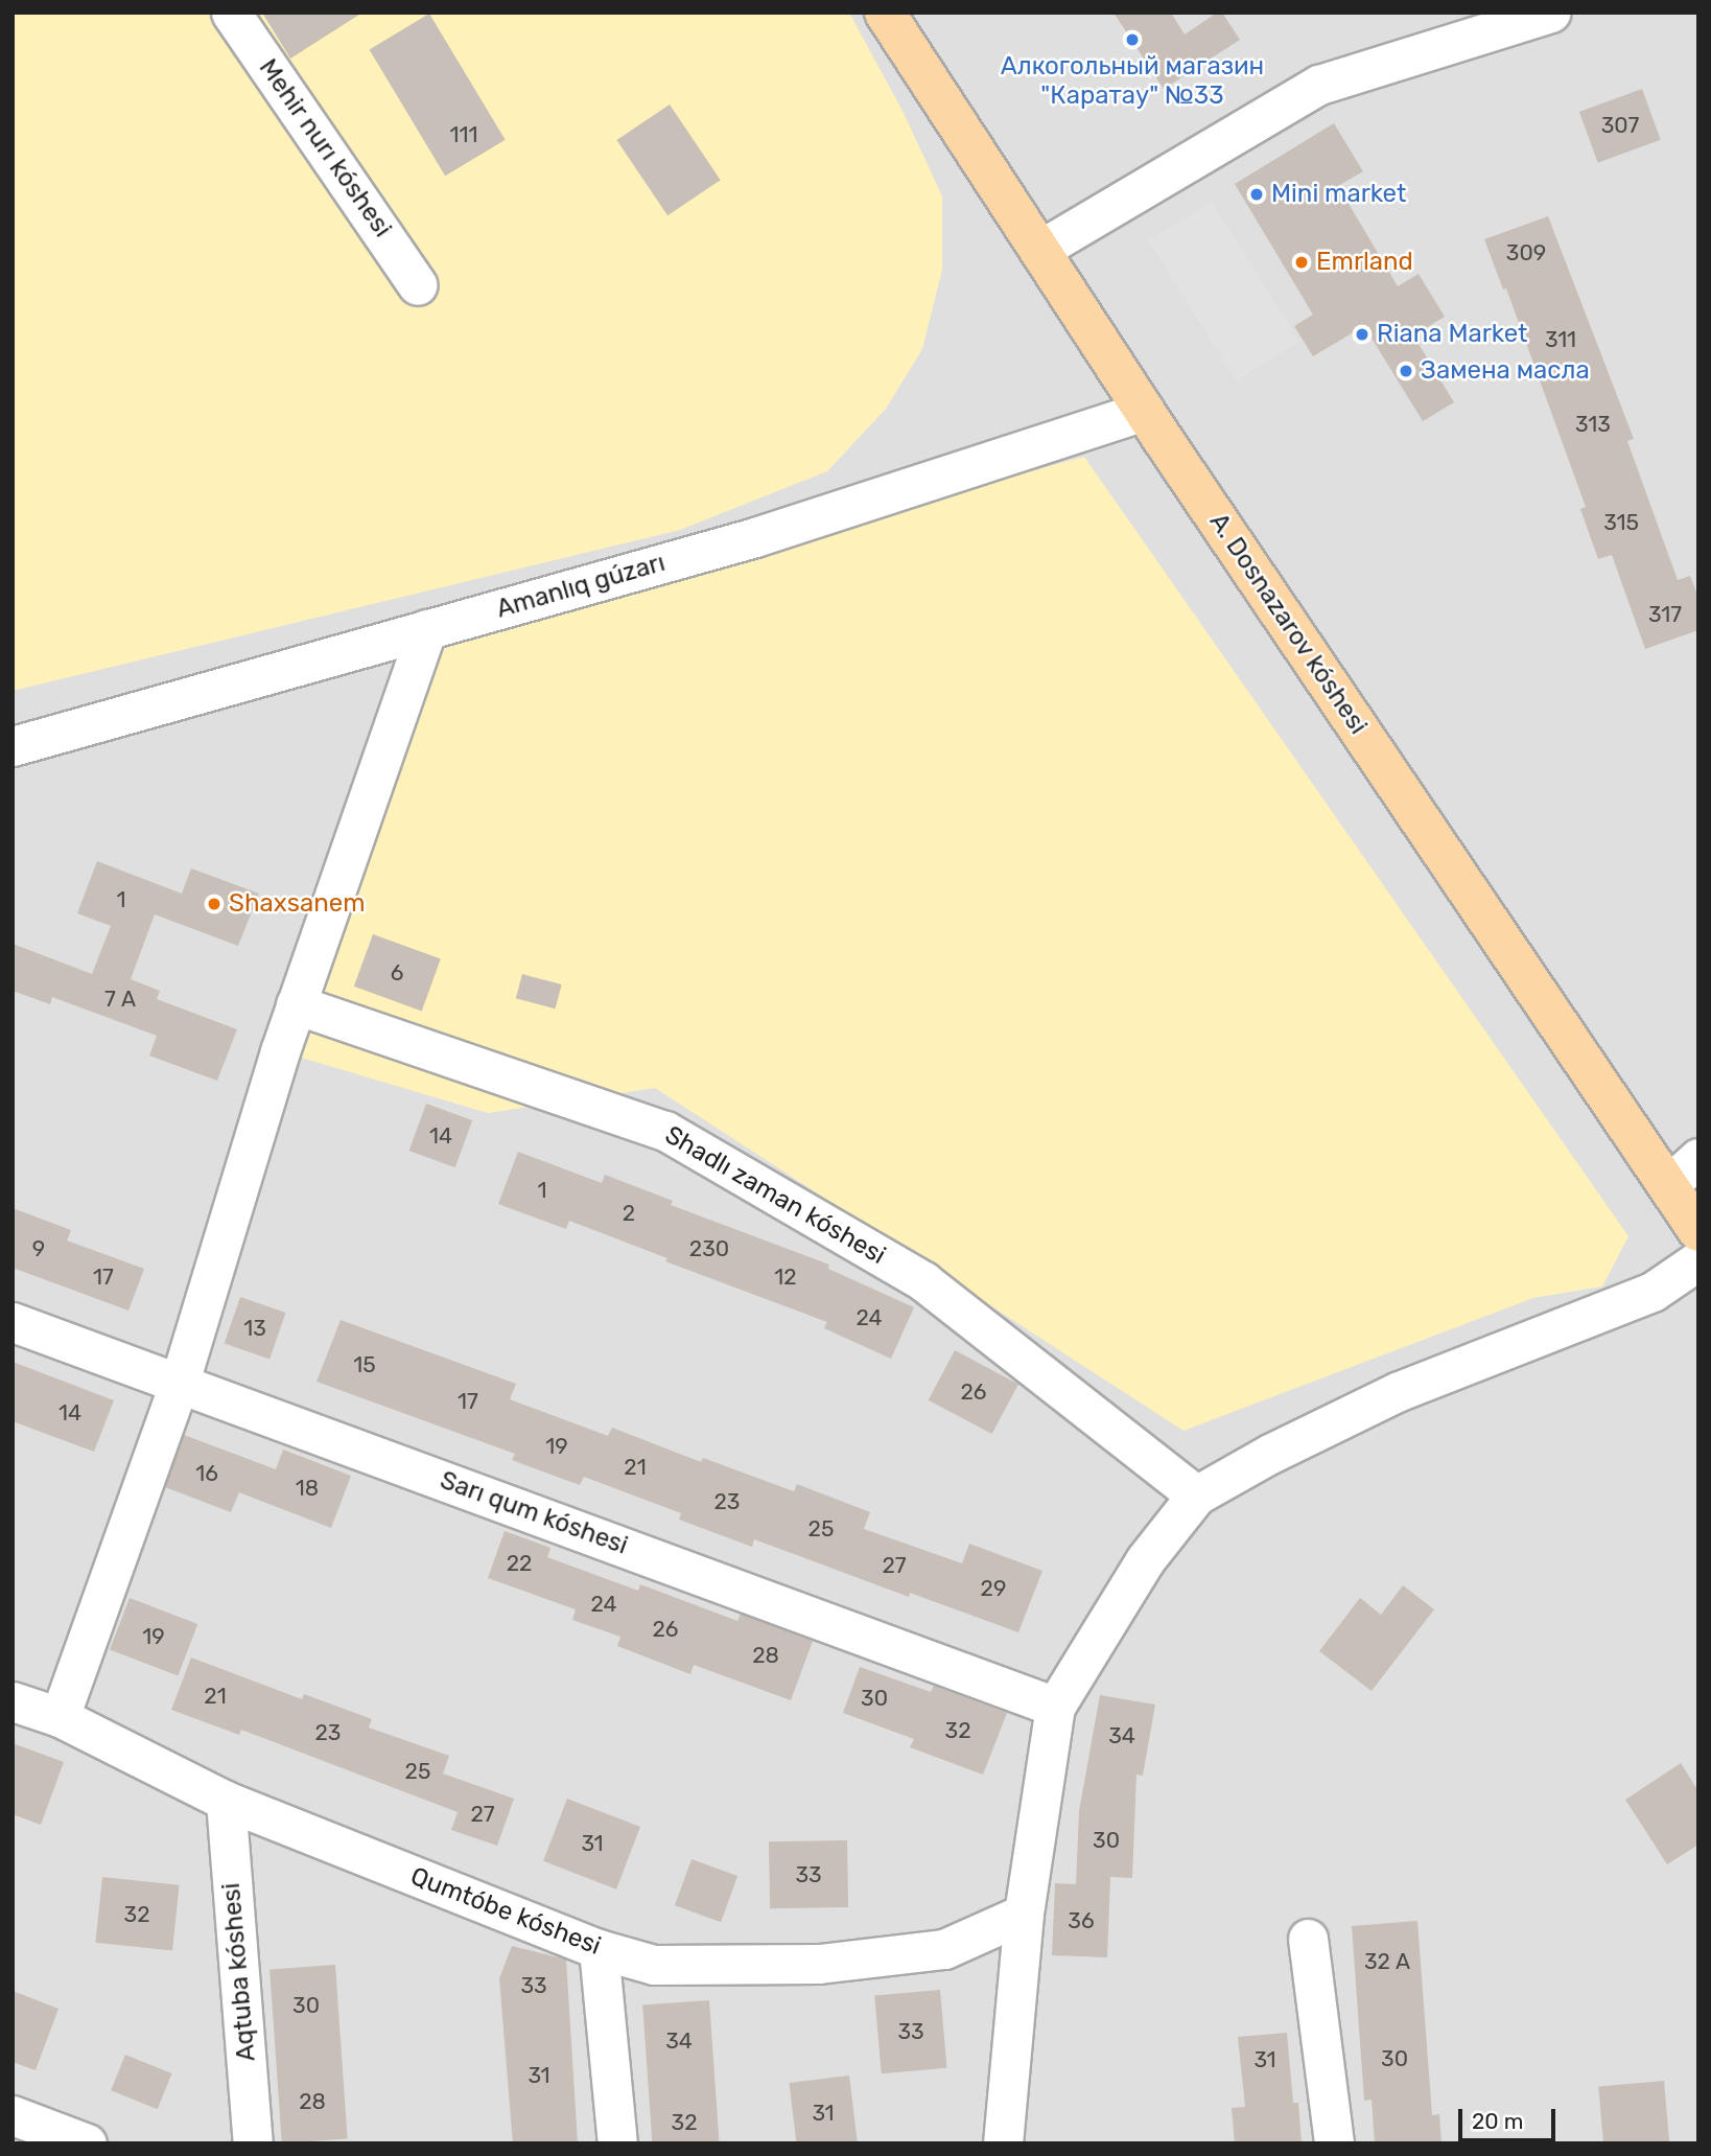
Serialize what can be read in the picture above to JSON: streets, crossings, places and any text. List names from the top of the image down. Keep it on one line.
{"streets":{"main road":["A. Dosnazarov kóshesi"],"street":["Mehir nurı kóshesi","Amanlıq gúzarı","Shadlı zaman kóshesi","Sarı qum kóshesi","Qumtóbe kóshesi","Aqtuba kóshesi"]},"crossings":[["Amanlıq gúzarı","A. Dosnazarov kóshesi"],["Qumtóbe kóshesi","Aqtuba kóshesi"]],"places":["Алкогольный магазин \"Каратау\" №33","Mini market","Emrland","Riana Market","Замена масла","Shaxsanem"],"house_numbers":["307","111","309","311","313","315","317","1","6","7 А","14","1","2","9","230","17","12","24","13","15","26","17","14","19","21","16","18","23","25","22","27","29","24","26","19","28","21","30","32","23","34","25","27","30","31","33","32","36","32 А","33","30","33","34","30","31","31","28","31","32"],"scale_bar":"20 m"}
